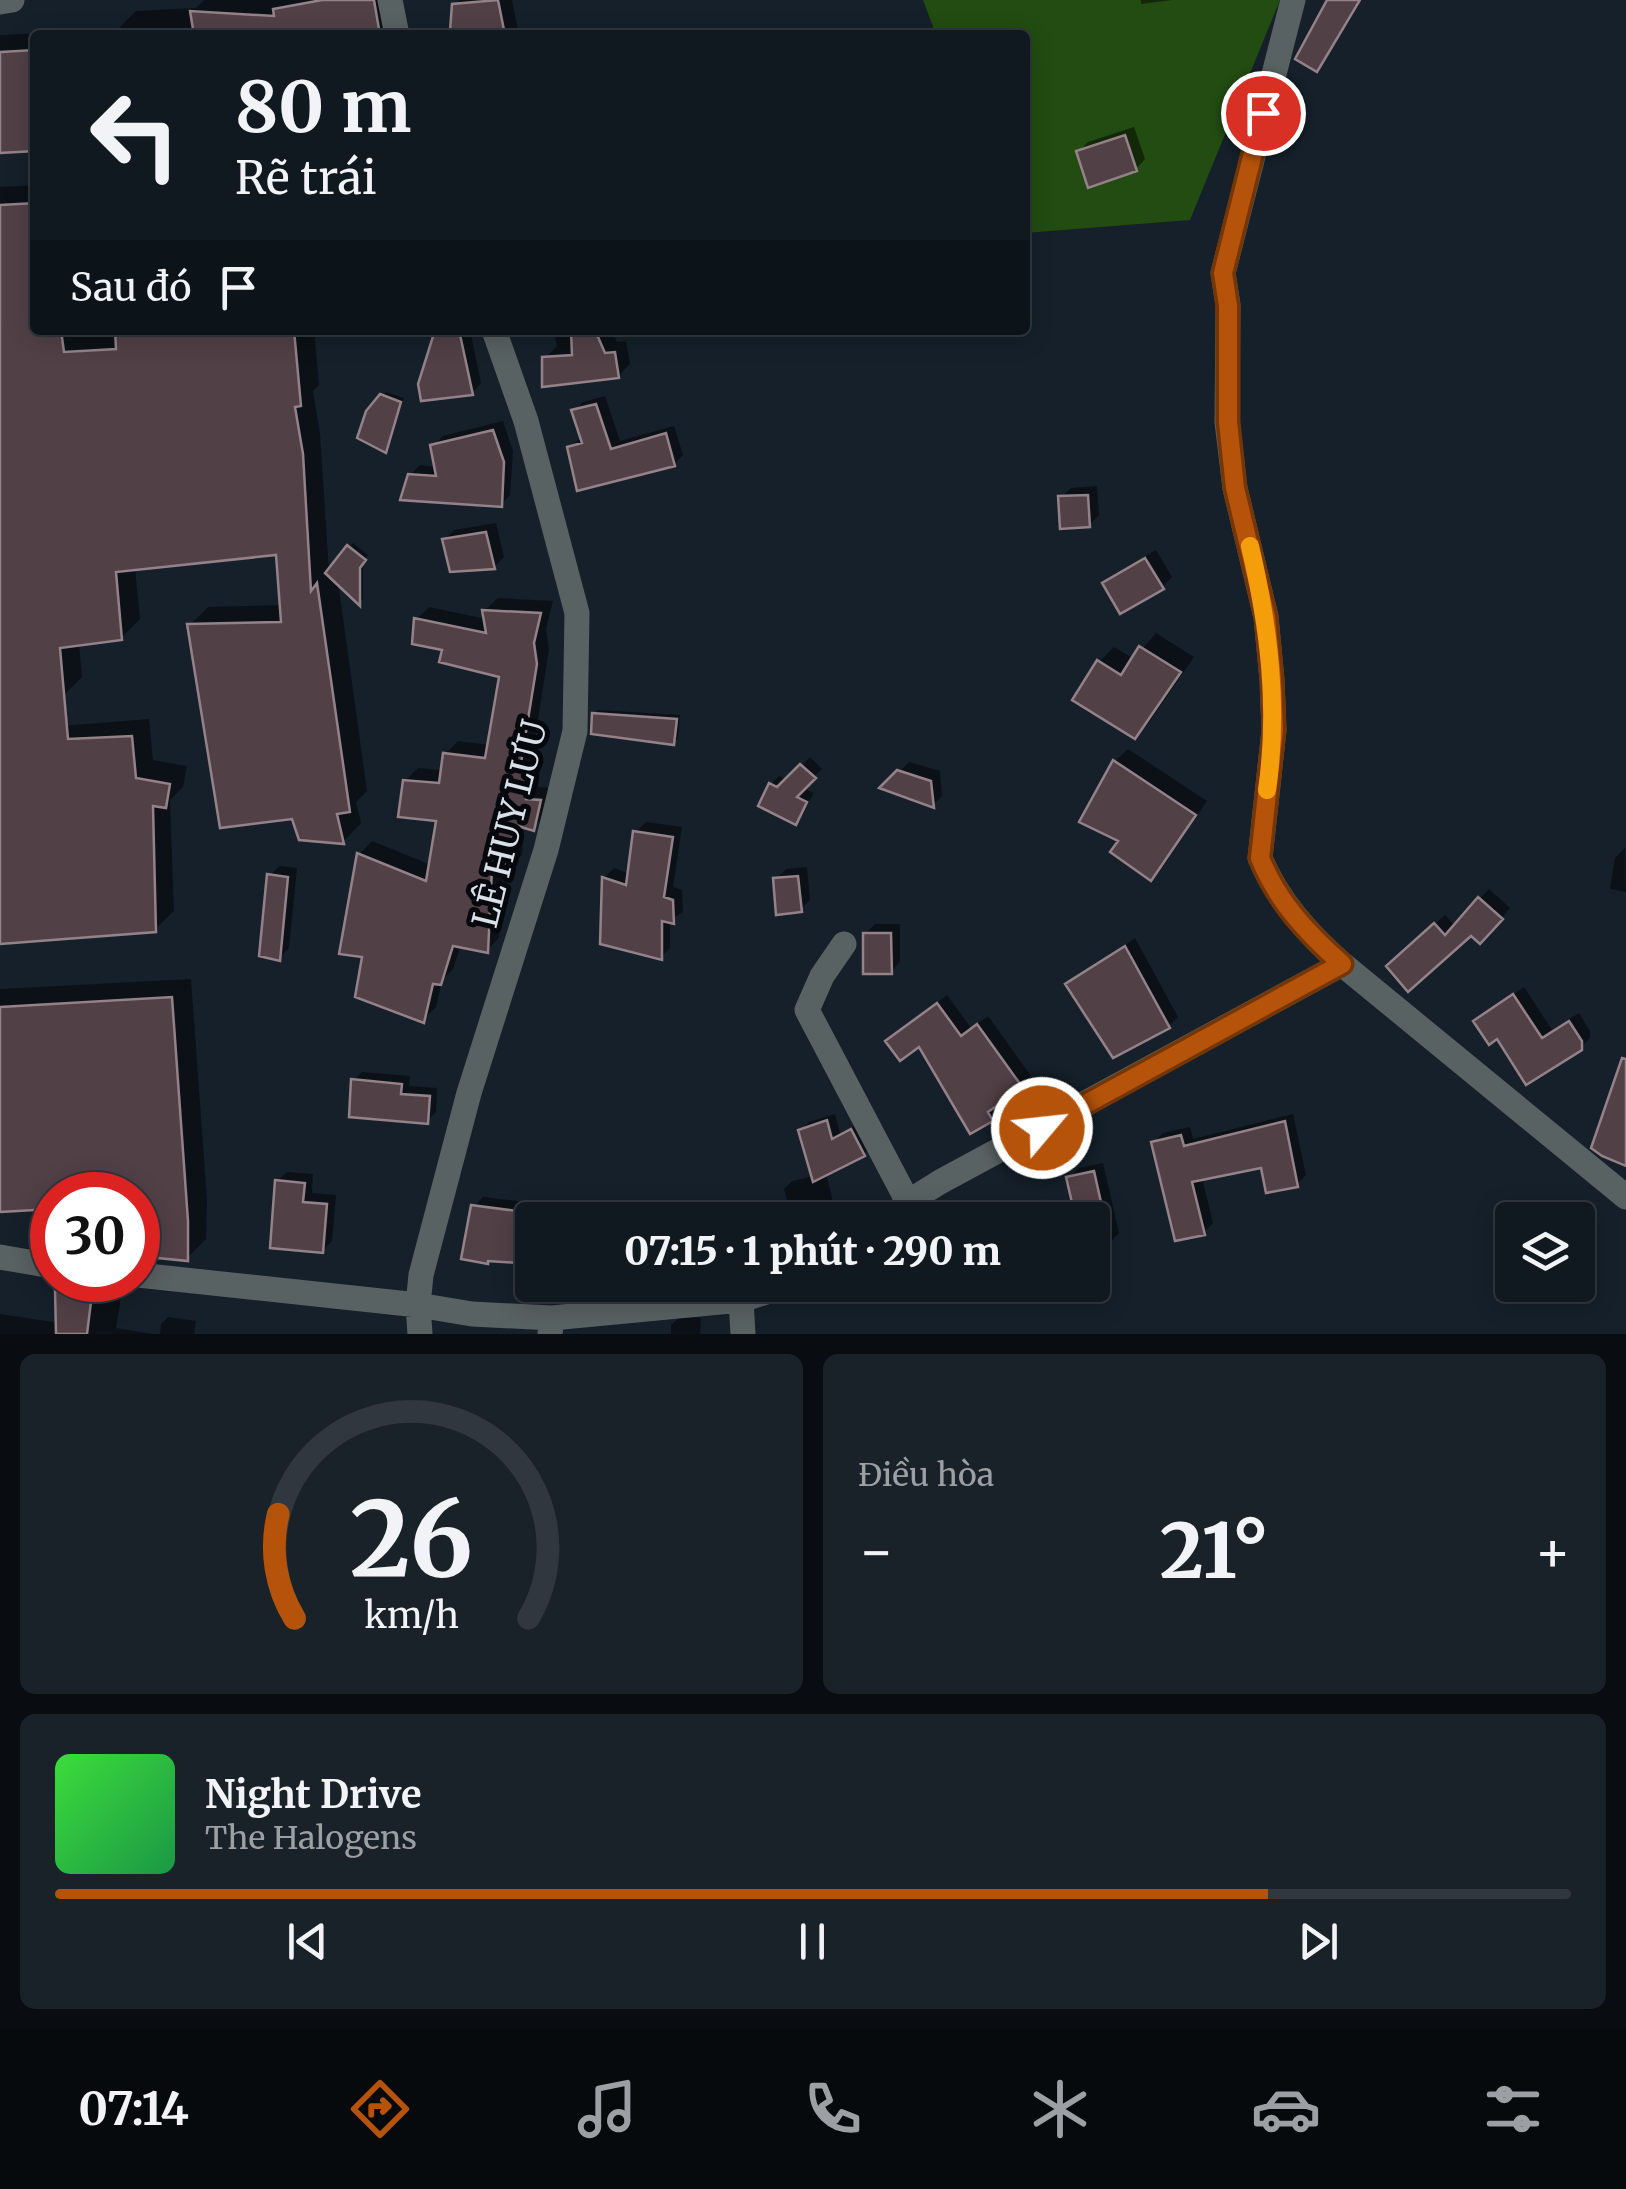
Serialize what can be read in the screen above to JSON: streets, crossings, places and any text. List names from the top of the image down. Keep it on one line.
{"streets":{"street":["LÊ HUY LƯU"]},"page":{"turn":["80 m","Rẽ trái"],"then":"Sau đó","limit":"30","trip":"07:15 · 1 phút · 290 m","tile":"Điều hòa","heat":["−","21°","+"],"song":["Night Drive","The Halogens"],"tabs":"07:14","gauge":["26","km/h"]}}
